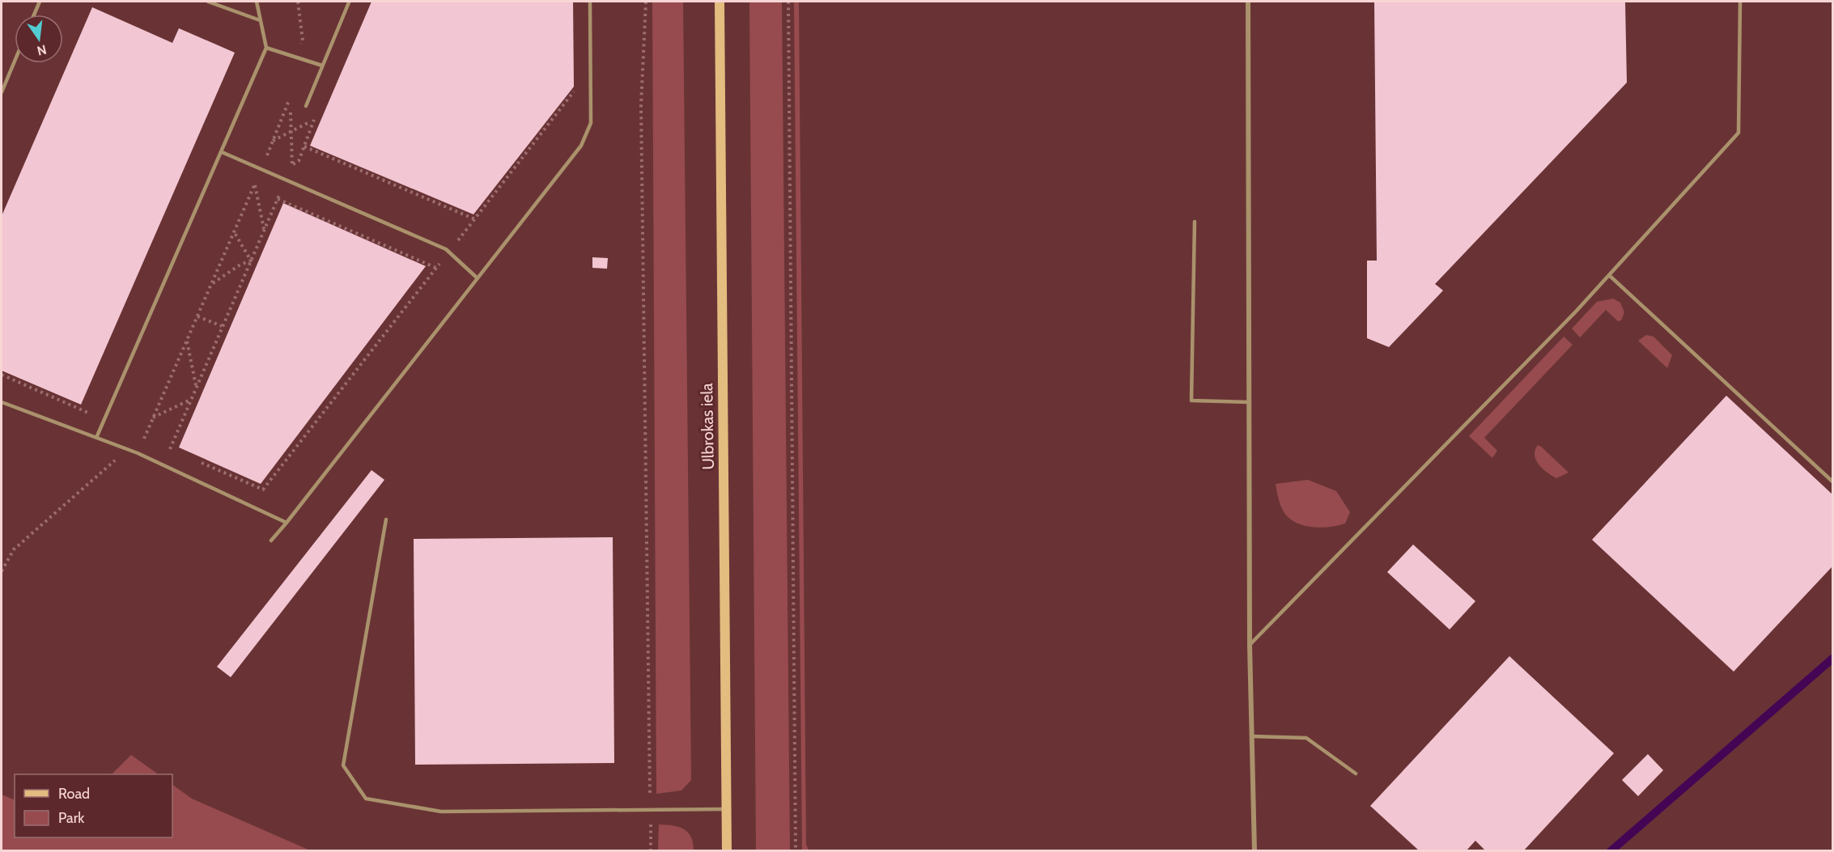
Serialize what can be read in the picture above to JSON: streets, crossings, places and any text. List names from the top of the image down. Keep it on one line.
{"streets":{"main road":["Ulbrokas iela"]},"legend":["Road","Park"],"north":"bottom"}
